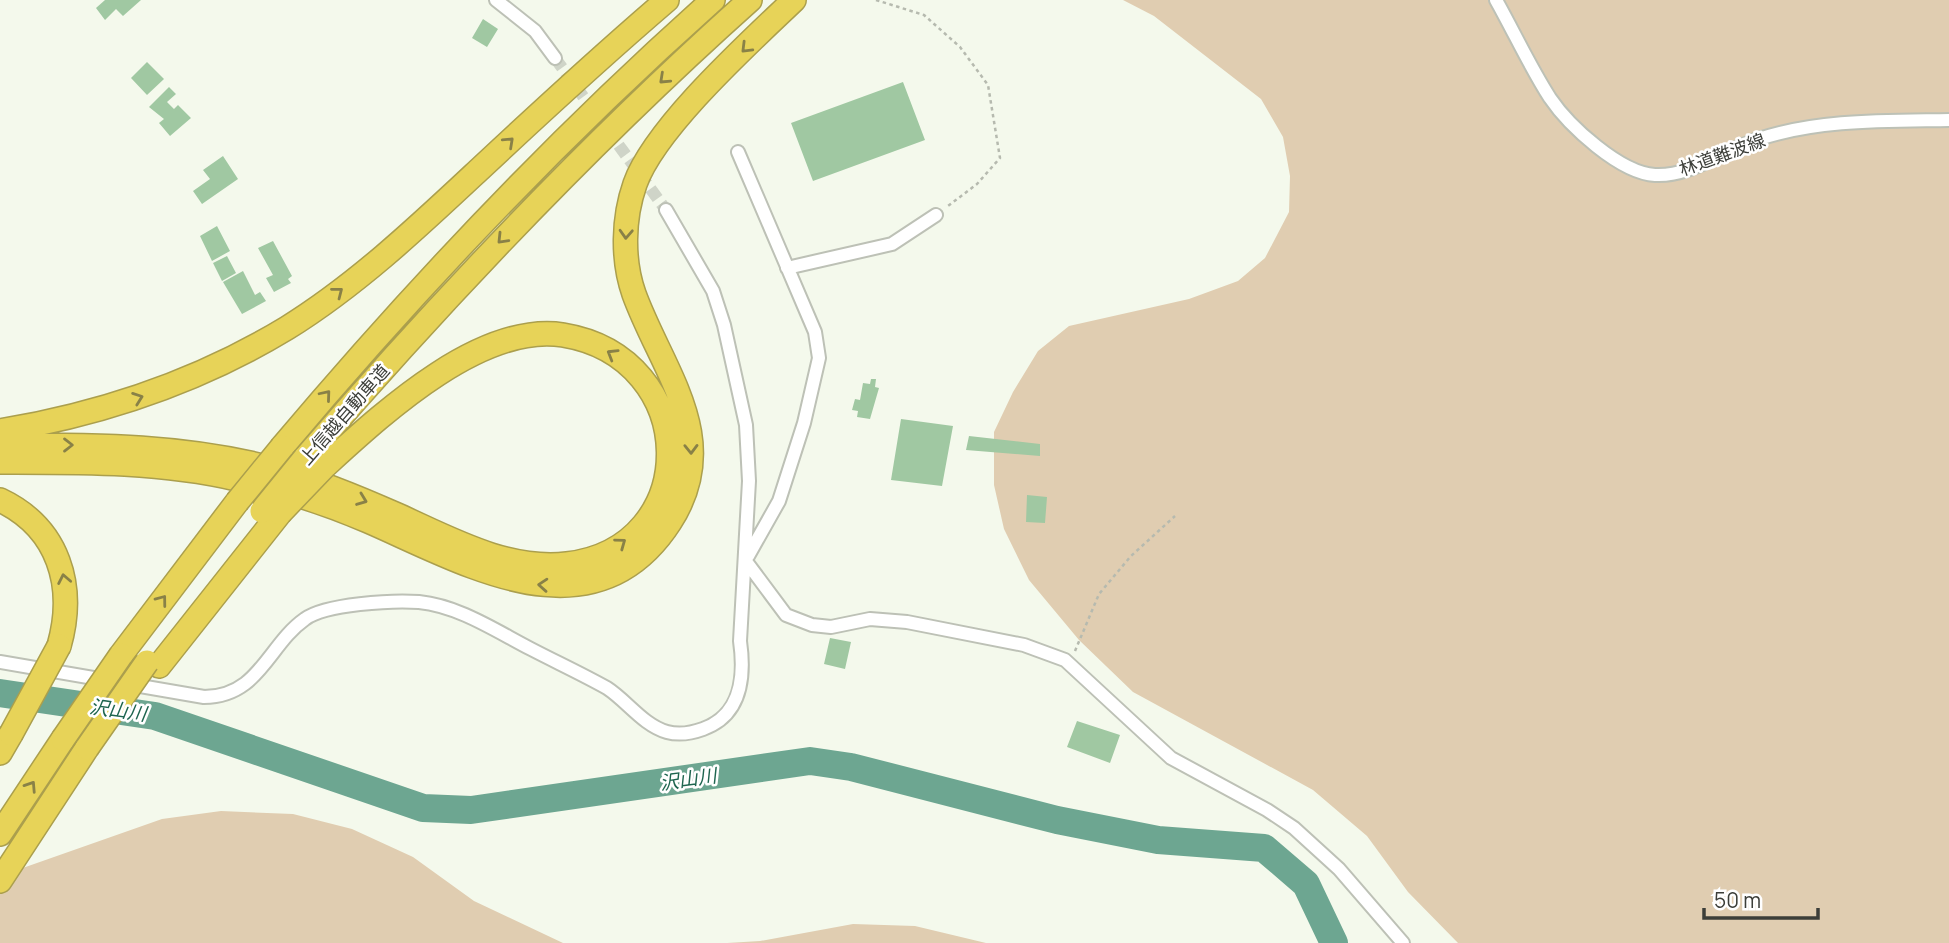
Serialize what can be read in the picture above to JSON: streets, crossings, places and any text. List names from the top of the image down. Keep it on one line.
{"streets":{"highway":["上信越自動車道"],"street":["林道難波線"]},"water":["沢山川"],"scale_bar":"50 m"}
